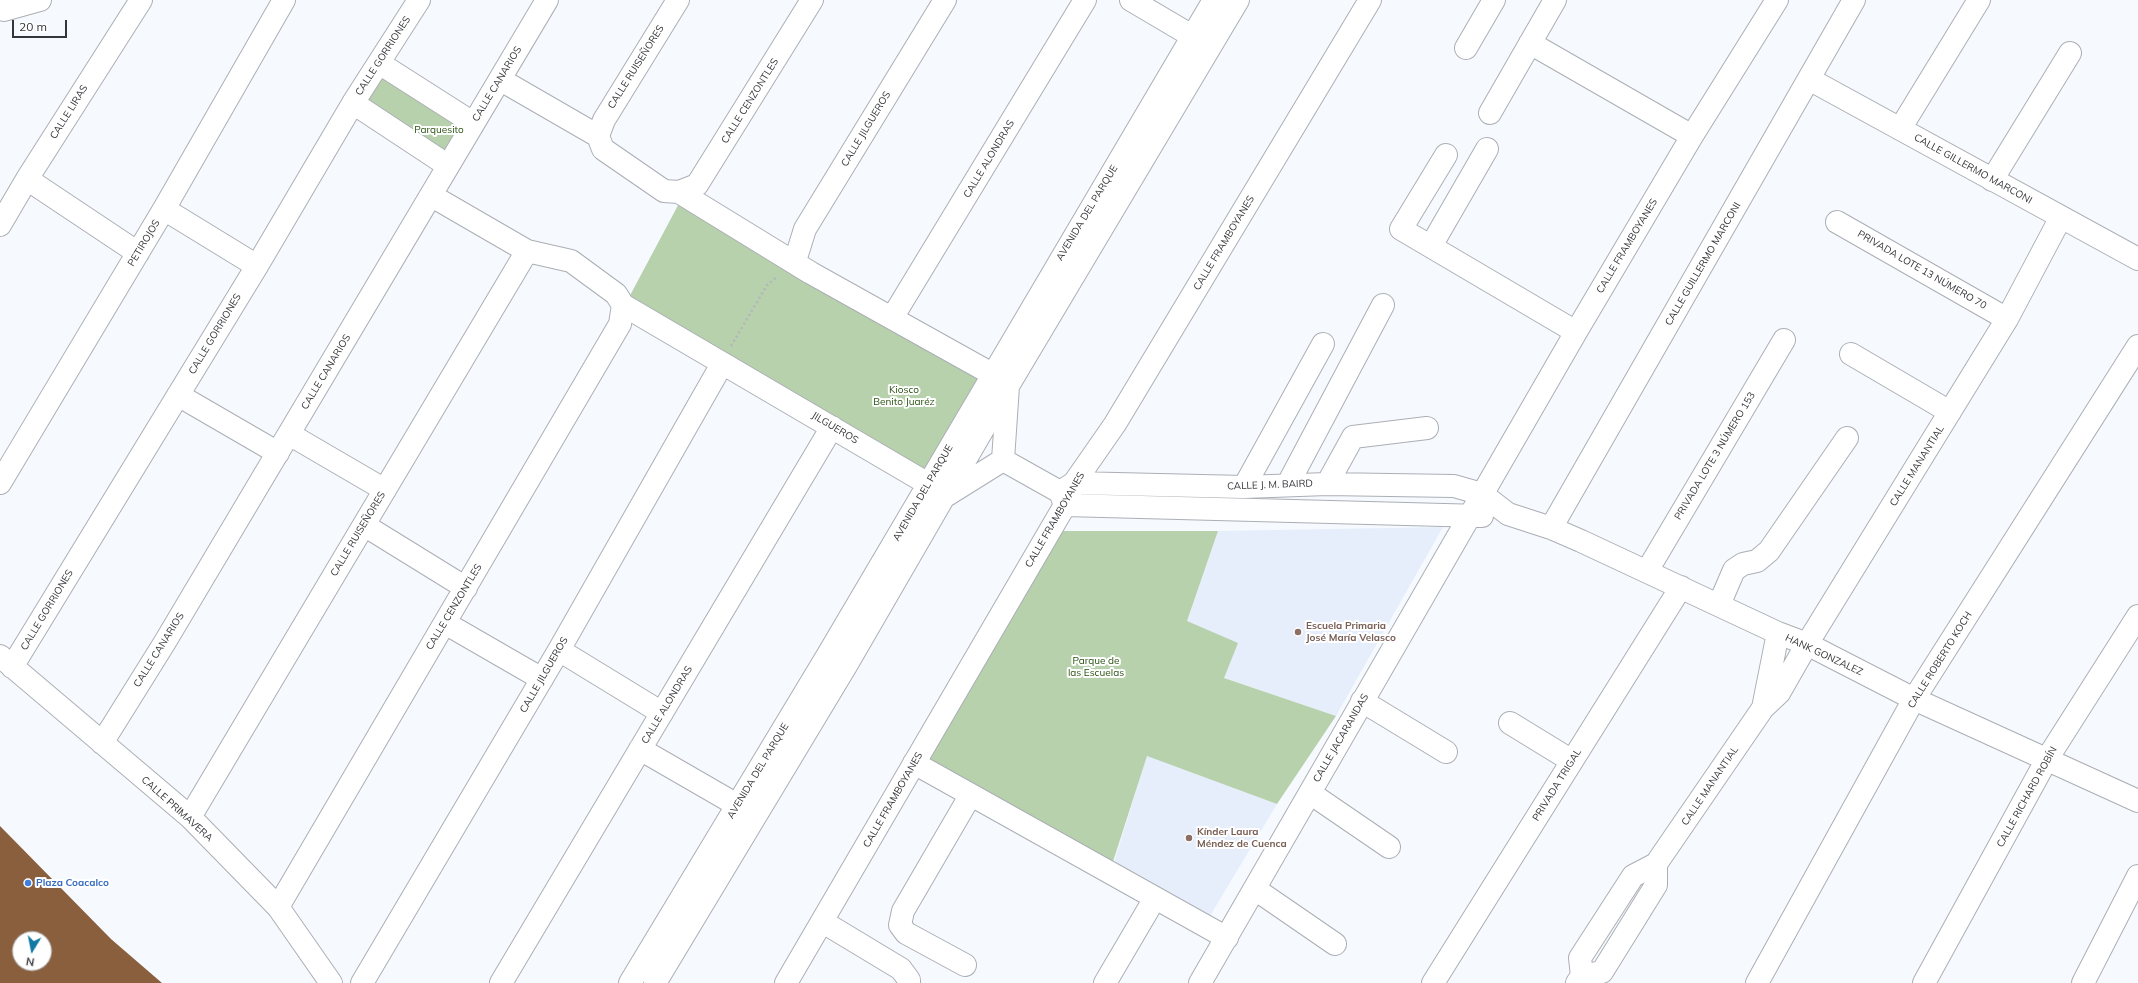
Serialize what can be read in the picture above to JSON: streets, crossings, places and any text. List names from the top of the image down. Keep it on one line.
{"streets":{"street":["CALLE GORRIONES","CALLE RUISEÑORES","CALLE CANARIOS","CALLE CENZONTLES","CALLE LIRAS","CALLE JILGUEROS","CALLE ALONDRAS","CALLE GILLERMO MARCONI","AVENIDA DEL PARQUE","PETIROJOS","CALLE FRAMBOYANES","CALLE GUILLERMO MARCONI","PRIVADA LOTE 13 NÚMERO 70","JILGUEROS","PRIVADA LOTE 3 NÚMERO 153","CALLE MANANTIAL","CALLE J. M. BAIRD","HANK GONZALEZ","CALLE ROBERTO KOCH","CALLE JACARANDAS","PRIVADA TRIGAL","CALLE RICHARD ROBÍN","CALLE PRIMAVERA"]},"crossings":[["CALLE GORRIONES","CALLE PRIMAVERA"],["CALLE RUISEÑORES","JILGUEROS"],["CALLE RUISEÑORES","CALLE PRIMAVERA"],["CALLE CANARIOS","JILGUEROS"],["CALLE CANARIOS","CALLE PRIMAVERA"],["CALLE CENZONTLES","JILGUEROS"],["CALLE CENZONTLES","CALLE PRIMAVERA"],["CALLE JILGUEROS","JILGUEROS"],["CALLE ALONDRAS","JILGUEROS"],["CALLE GILLERMO MARCONI","CALLE GUILLERMO MARCONI"],["CALLE GILLERMO MARCONI","CALLE MANANTIAL"],["AVENIDA DEL PARQUE","JILGUEROS"],["CALLE FRAMBOYANES","CALLE J. M. BAIRD"],["CALLE FRAMBOYANES","HANK GONZALEZ"],["CALLE FRAMBOYANES","CALLE JACARANDAS"],["CALLE GUILLERMO MARCONI","HANK GONZALEZ"],["PRIVADA LOTE 13 NÚMERO 70","CALLE MANANTIAL"],["PRIVADA LOTE 3 NÚMERO 153","HANK GONZALEZ"],["CALLE MANANTIAL","HANK GONZALEZ"],["CALLE J. M. BAIRD","HANK GONZALEZ"],["CALLE J. M. BAIRD","CALLE JACARANDAS"],["HANK GONZALEZ","CALLE ROBERTO KOCH"],["HANK GONZALEZ","CALLE JACARANDAS"],["HANK GONZALEZ","PRIVADA TRIGAL"],["HANK GONZALEZ","CALLE RICHARD ROBÍN"]],"parks":["Parquesito","Kiosco Benito Juaréz","Parque de las Escuelas"],"places":["Escuela Primaria José María Velasco","Kínder Laura Méndez de Cuenca","Plaza Coacalco"],"scale_bar":"20 m","north":"bottom"}
